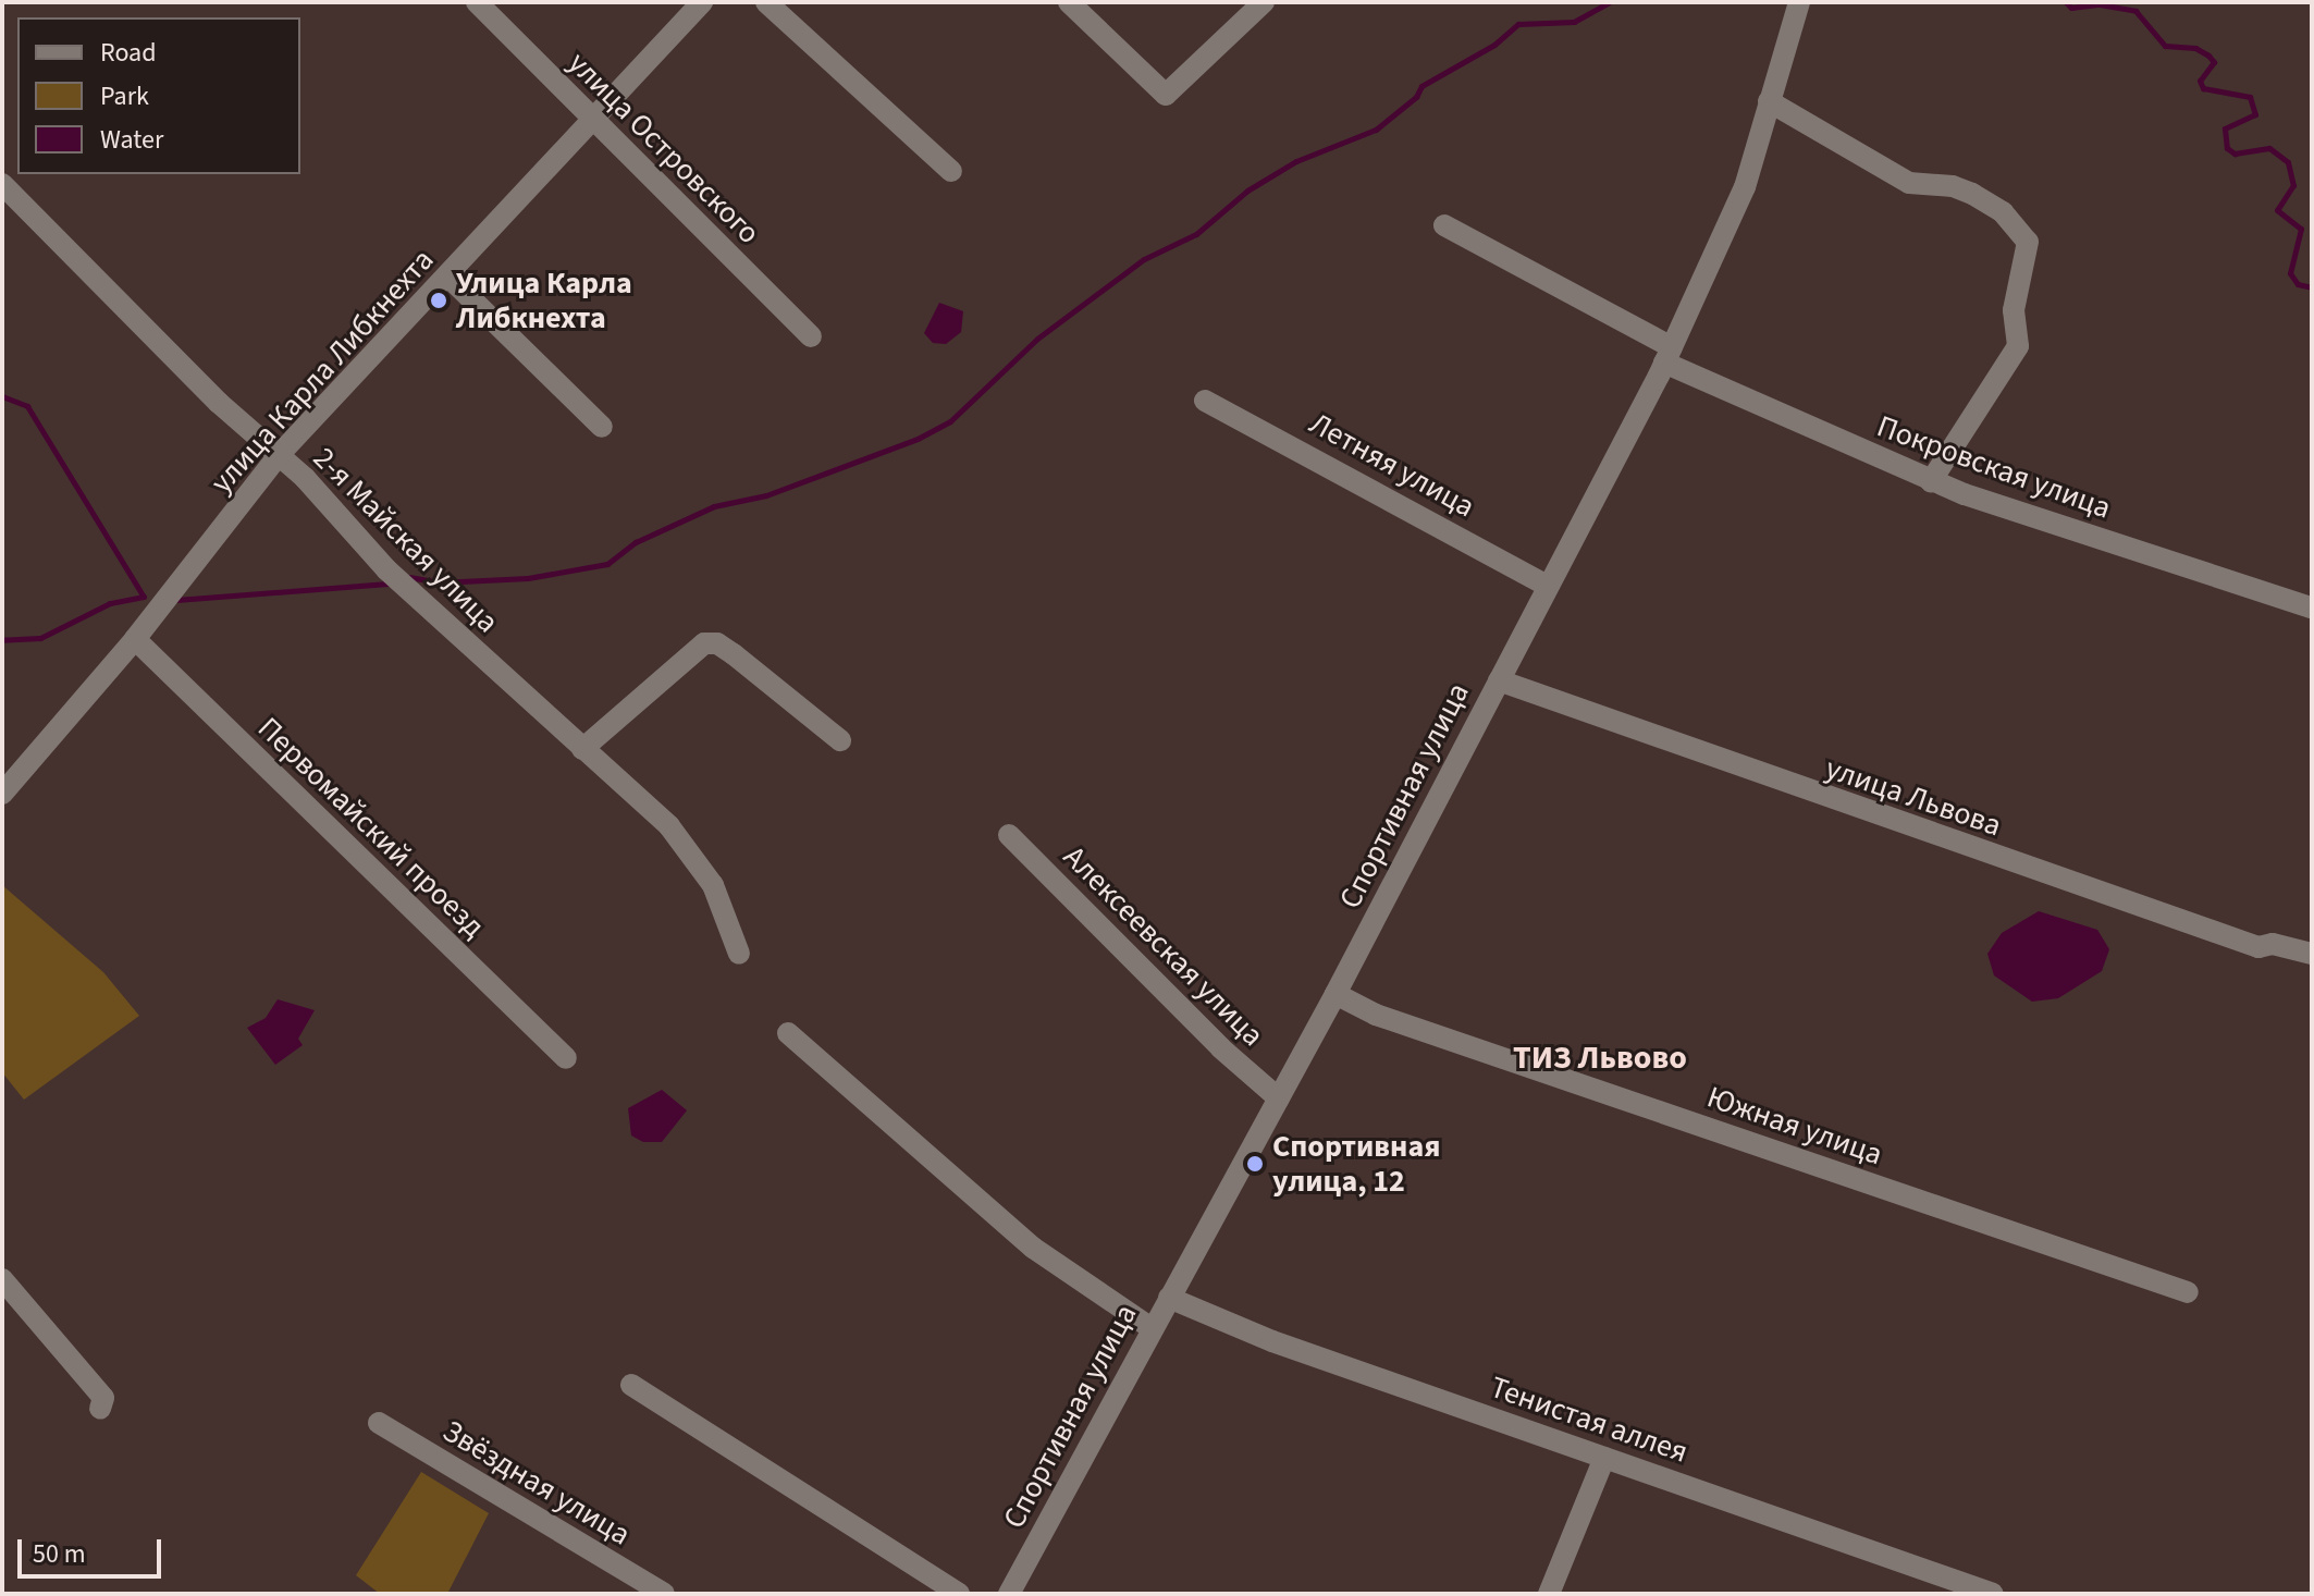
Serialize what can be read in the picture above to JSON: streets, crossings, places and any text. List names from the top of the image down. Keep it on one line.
{"streets":{"street":["улица Островского","улица Карла Либкнехта","Летняя улица","Покровская улица","2-я Майская улица","Спортивная улица","улица Львова","Первомайский проезд","Алексеевская улица","Южная улица","Тенистая аллея","Звёздная улица"]},"crossings":[["улица Островского","улица Карла Либкнехта"],["улица Карла Либкнехта","2-я Майская улица"],["улица Карла Либкнехта","Первомайский проезд"],["Летняя улица","Спортивная улица"],["Покровская улица","Спортивная улица"],["Спортивная улица","улица Львова"],["Спортивная улица","Алексеевская улица"],["Спортивная улица","Южная улица"],["Спортивная улица","Тенистая аллея"]],"districts":["ТИЗ Львово"],"places":["Улица Карла Либкнехта","Спортивная улица, 12"],"legend":["Road","Park","Water"],"scale_bar":"50 m"}
